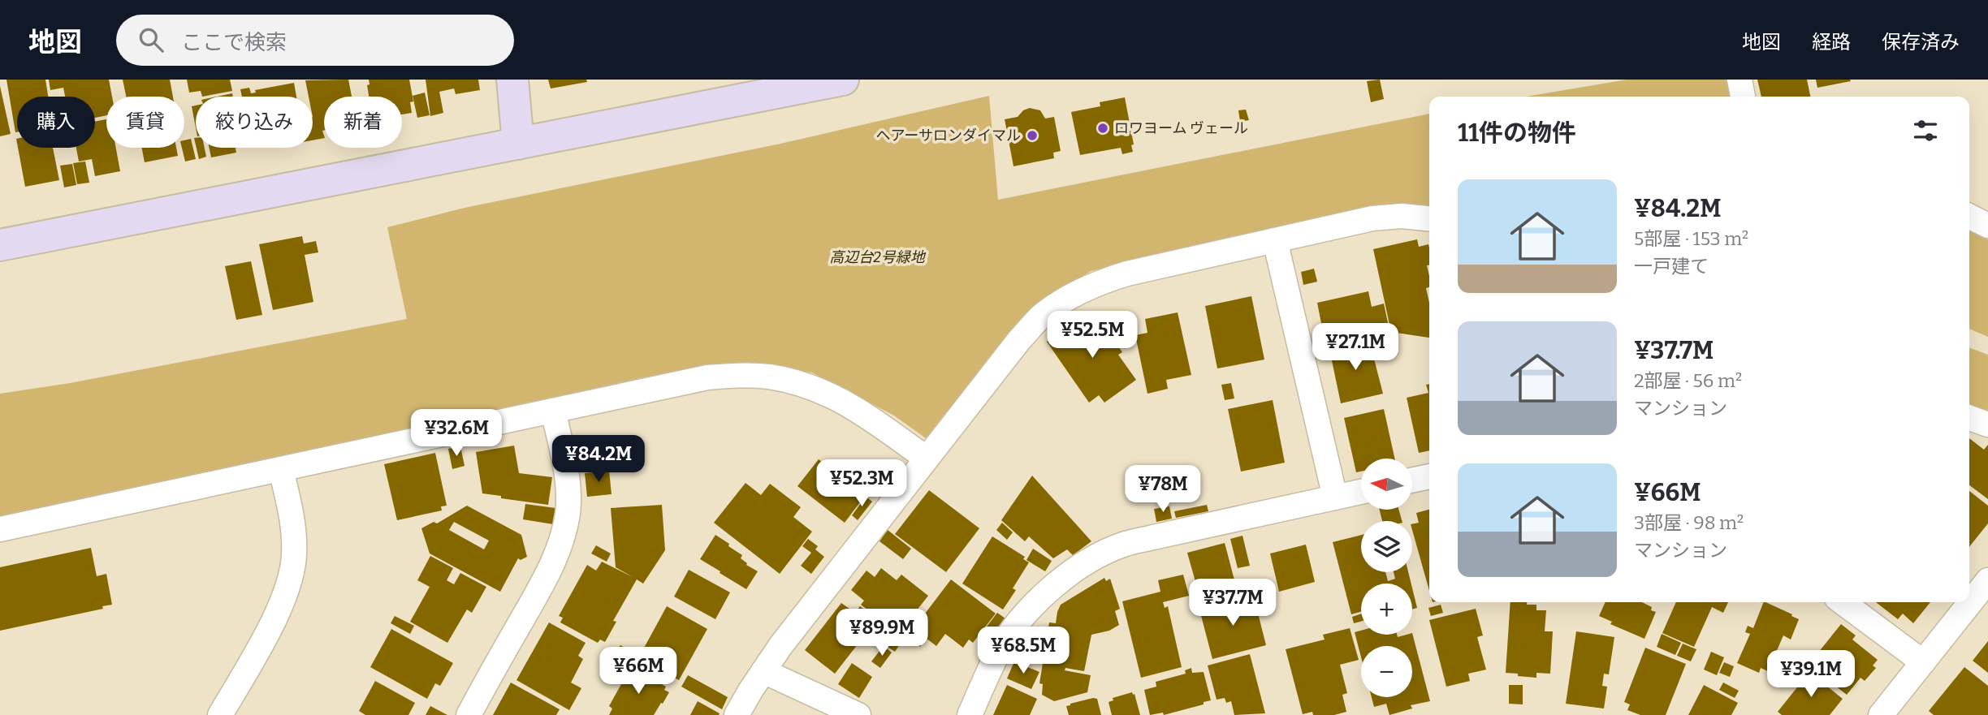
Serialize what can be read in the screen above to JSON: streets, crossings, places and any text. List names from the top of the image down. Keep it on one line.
{"parks":["高辺台2号緑地"],"places":["ロワヨーム ヴェール","ヘアーサロンダイマル"],"north":"left","page":{"header":"地図","search":"ここで検索","nav":["地図","経路","保存済み"],"chip":["購入","賃貸","絞り込み","新着"],"heading":"11件の物件","list":[{"name":"¥84.2M","note":"5部屋 · 153 m² · 一戸建て"},{"name":"¥37.7M","note":"2部屋 · 56 m² · マンション"},{"name":"¥66M","note":"3部屋 · 98 m² · マンション"}],"price":["¥52.5M","¥27.1M","¥32.6M","¥84.2M","¥52.3M","¥78M","¥37.7M","¥89.9M","¥68.5M","¥66M","¥39.1M"],"map_buttons":["+","−"]}}
